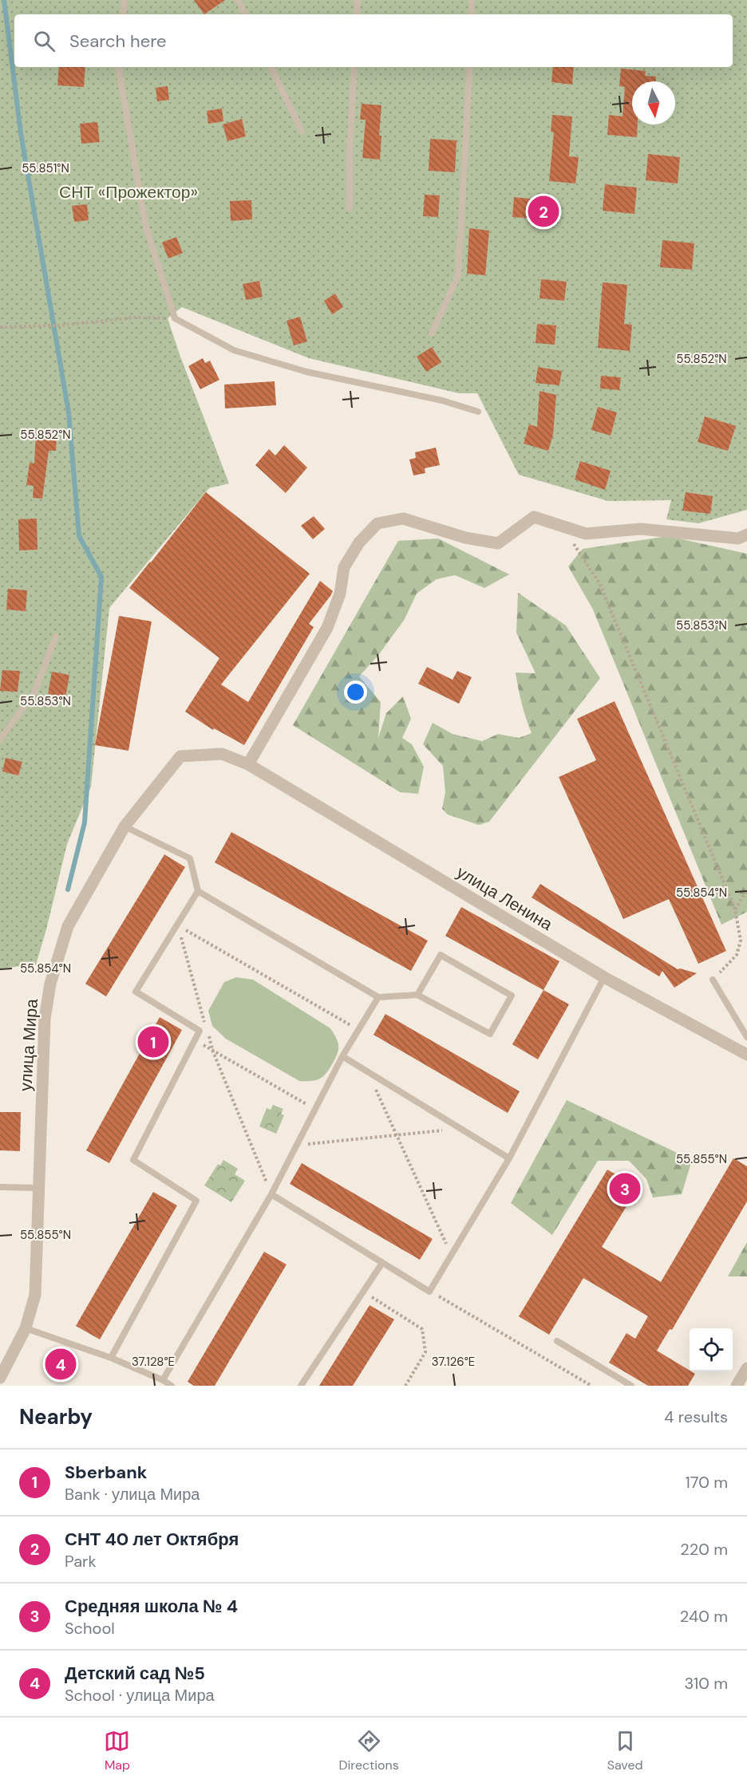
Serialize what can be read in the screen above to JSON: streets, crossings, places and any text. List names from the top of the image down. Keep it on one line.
{"streets":{"street":["улица Ленина","улица Мира"]},"crossings":[["улица Ленина","улица Мира"]],"parks":["СНТ «Прожектор»"],"north":"bottom","page":{"search":"Search here","pins":["2","1","3","4"],"heading":["Nearby","4 results"],"list":[{"mark":"1","name":"Sberbank","note":"Bank · улица Мира","value":"170 m"},{"mark":"2","name":"СНТ 40 лет Октября","note":"Park","value":"220 m"},{"mark":"3","name":"Средняя школа № 4","note":"School","value":"240 m"},{"mark":"4","name":"Детский сад №5","note":"School · улица Мира","value":"310 m"}],"nav":["Map","Directions","Saved"]},"coordinates":["55.851°N","55.852°N","55.853°N","55.854°N","55.855°N","37.128°E","37.126°E"]}
